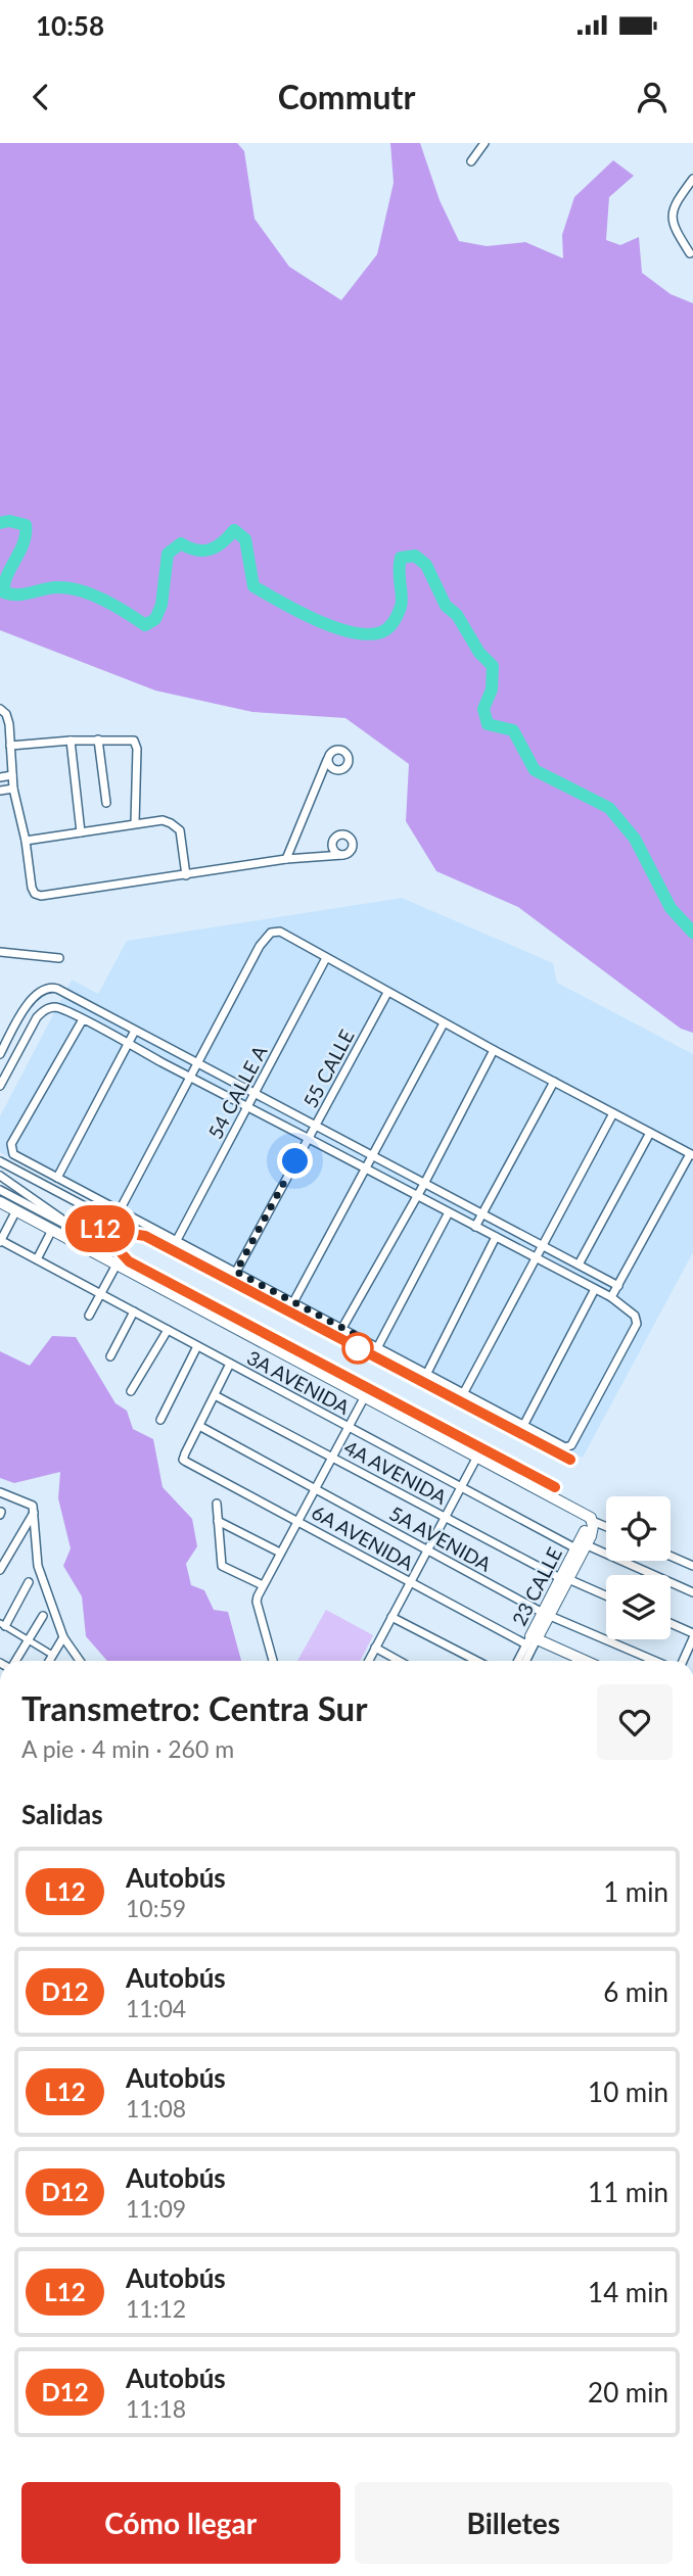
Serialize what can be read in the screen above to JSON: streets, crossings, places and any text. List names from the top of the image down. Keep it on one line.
{"streets":{"main road":["6A AVENIDA","23 CALLE"],"street":["55 CALLE","54 CALLE A","3A AVENIDA","4A AVENIDA","5A AVENIDA"]},"crossings":[["3A AVENIDA","23 CALLE"],["4A AVENIDA","23 CALLE"],["6A AVENIDA","5A AVENIDA"],["6A AVENIDA","23 CALLE"],["5A AVENIDA","23 CALLE"]],"lines":["bus line L12"],"page":{"status":"10:58","header":"Commutr","on_map":"L12","heading":[["Transmetro: Centra Sur","A pie · 4 min · 260 m"],"Salidas"],"list":[{"mark":"L12","name":"Autobús","note":"10:59","value":"1 min"},{"mark":"D12","name":"Autobús","note":"11:04","value":"6 min"},{"mark":"L12","name":"Autobús","note":"11:08","value":"10 min"},{"mark":"D12","name":"Autobús","note":"11:09","value":"11 min"},{"mark":"L12","name":"Autobús","note":"11:12","value":"14 min"},{"mark":"D12","name":"Autobús","note":"11:18","value":"20 min"}],"buttons":["Cómo llegar","Billetes"]}}
